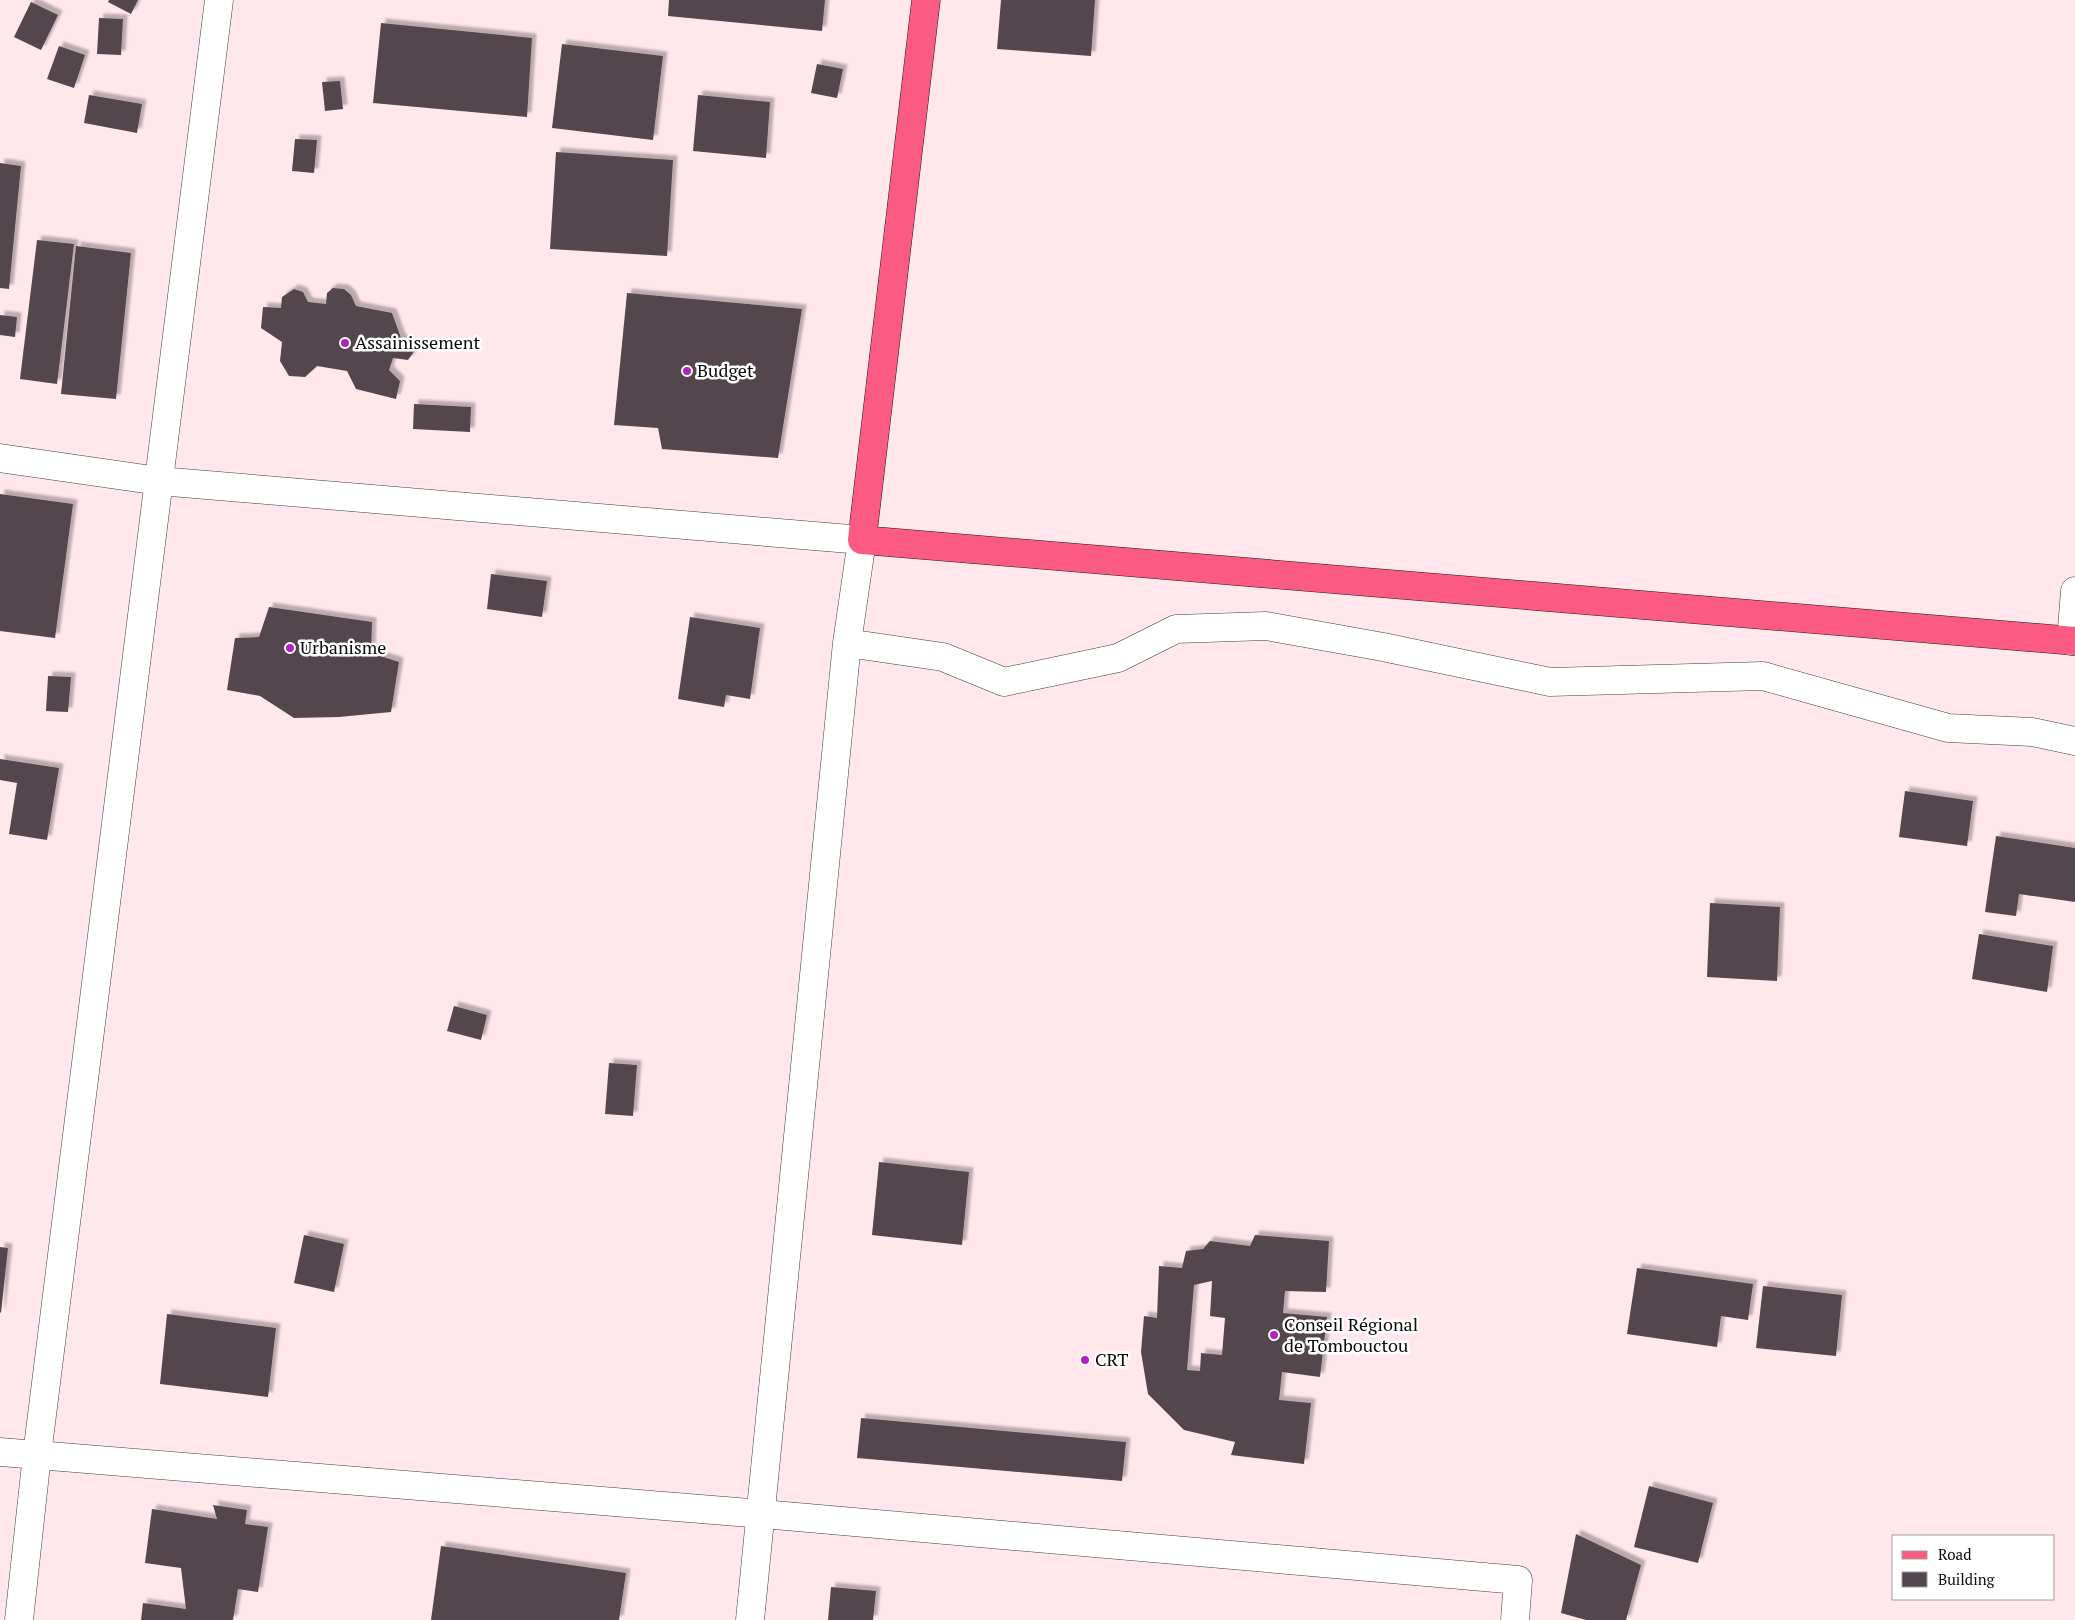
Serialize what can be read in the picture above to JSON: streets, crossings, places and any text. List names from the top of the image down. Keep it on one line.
{"places":["Assainissement","Budget","Urbanisme","Conseil Régional de Tombouctou","CRT"],"legend":["Road","Building"]}
